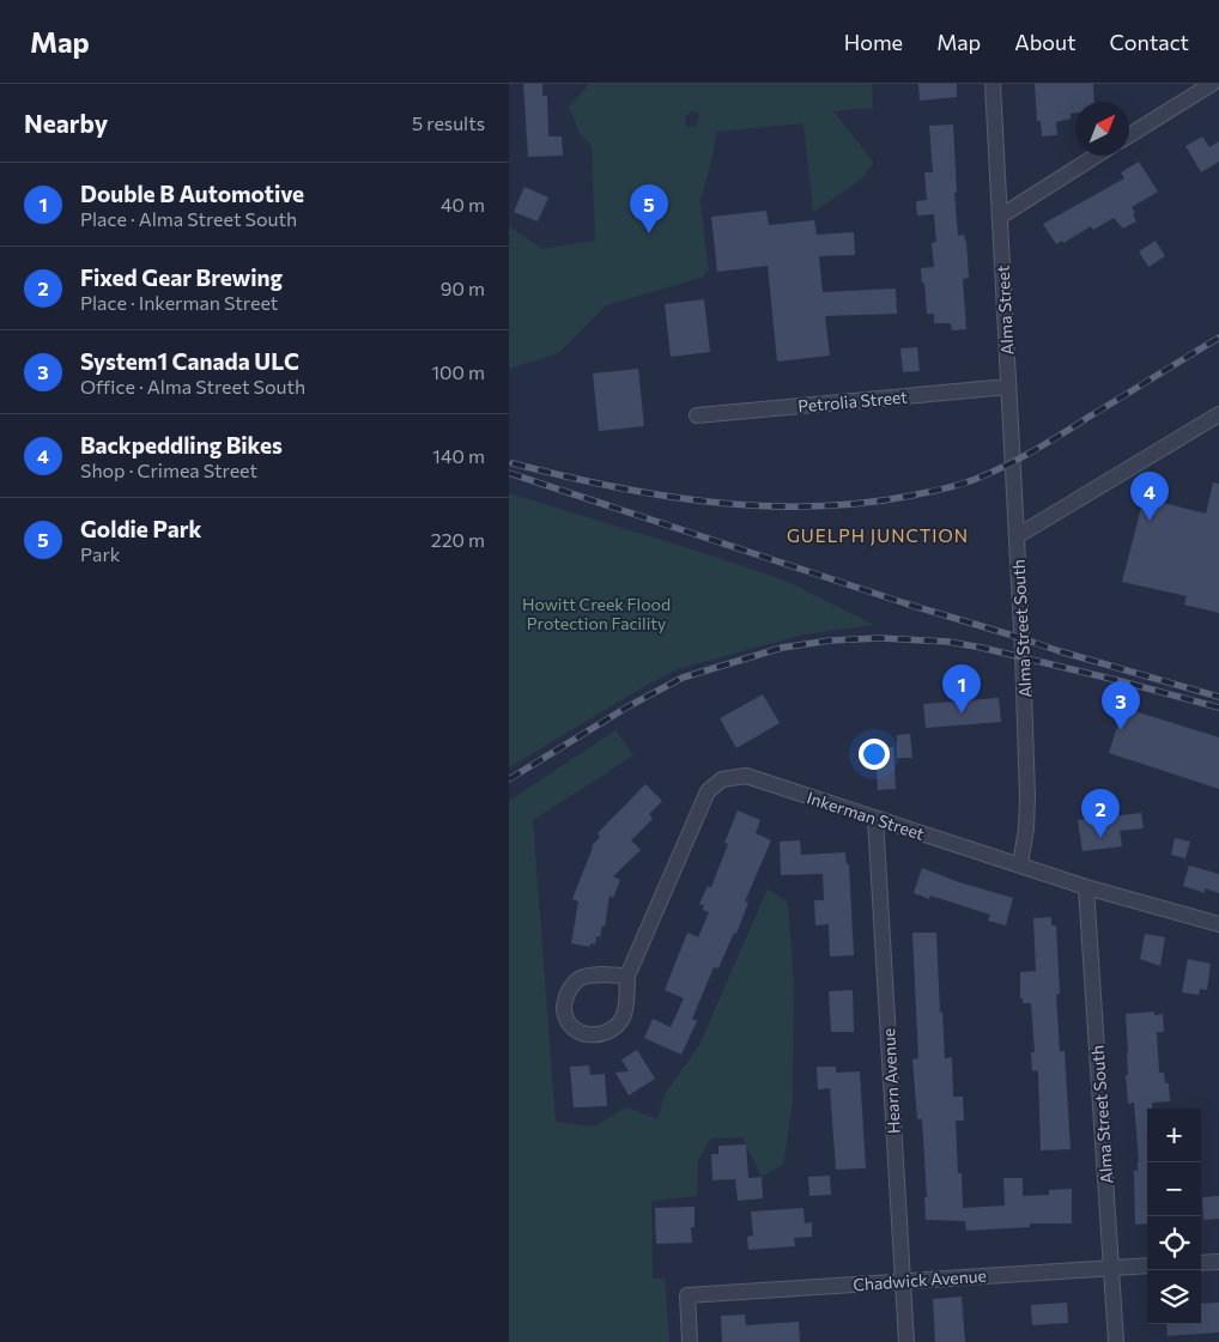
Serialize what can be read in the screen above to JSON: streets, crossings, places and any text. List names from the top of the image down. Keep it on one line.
{"streets":{"street":["Alma Street","Petrolia Street","Alma Street South","Inkerman Street","Hearn Avenue","Chadwick Avenue"]},"crossings":[["Alma Street","Petrolia Street"],["Alma Street","Alma Street South"],["Alma Street South","Inkerman Street"],["Alma Street South","Chadwick Avenue"],["Inkerman Street","Hearn Avenue"],["Hearn Avenue","Chadwick Avenue"]],"districts":["GUELPH JUNCTION"],"parks":["Howitt Creek Flood Protection Facility"],"north":"top right","page":{"header":"Map","nav":["Home","Map","About","Contact"],"heading":["Nearby","5 results"],"list":[{"mark":"1","name":"Double B Automotive","note":"Place · Alma Street South","value":"40 m"},{"mark":"2","name":"Fixed Gear Brewing","note":"Place · Inkerman Street","value":"90 m"},{"mark":"3","name":"System1 Canada ULC","note":"Office · Alma Street South","value":"100 m"},{"mark":"4","name":"Backpeddling Bikes","note":"Shop · Crimea Street","value":"140 m"},{"mark":"5","name":"Goldie Park","note":"Park","value":"220 m"}],"pins":["5","4","1","3","2"],"map_buttons":["+","−"]}}
